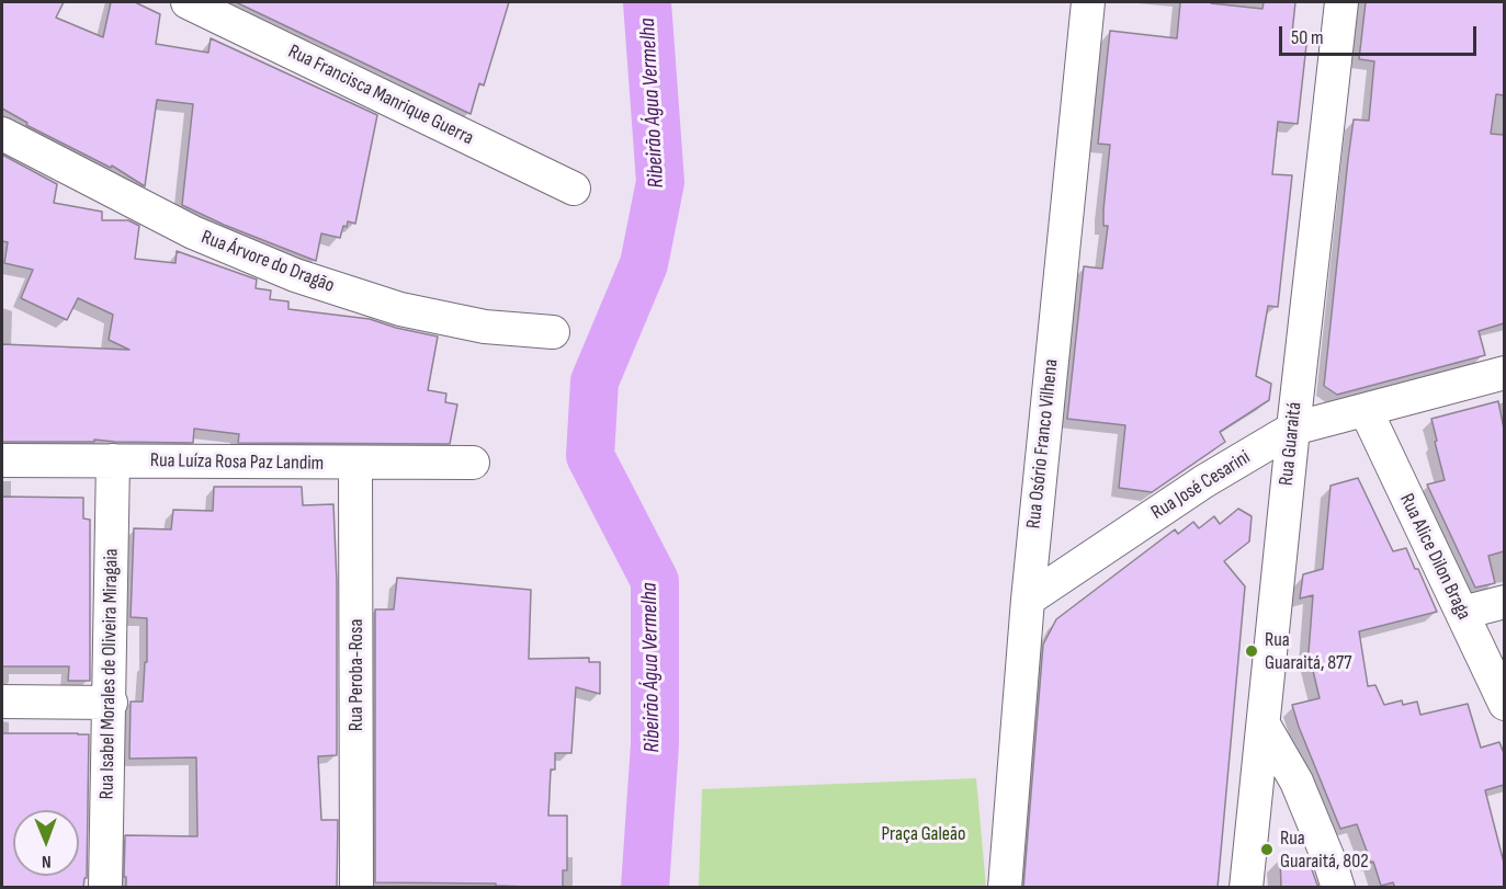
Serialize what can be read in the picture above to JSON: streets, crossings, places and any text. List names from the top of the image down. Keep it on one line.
{"streets":{"street":["Rua Francisca Manrique Guerra","Rua Árvore do Dragão","Rua Osório Franco Vilhena","Rua Guaraitá","Rua Luíza Rosa Paz Landim","Rua José Cesarini","Rua Alice Dilon Braga","Rua Isabel Morales de Oliveira Miragaia","Rua Peroba-Rosa"]},"crossings":[["Rua Osório Franco Vilhena","Rua José Cesarini"],["Rua Guaraitá","Rua José Cesarini"],["Rua Luíza Rosa Paz Landim","Rua Isabel Morales de Oliveira Miragaia"],["Rua Luíza Rosa Paz Landim","Rua Peroba-Rosa"],["Rua José Cesarini","Rua Alice Dilon Braga"]],"water":["Ribeirão Água Vermelha"],"parks":["Praça Galeão"],"places":["Rua Guaraitá, 877","Rua Guaraitá, 802"],"scale_bar":"50 m","north":"bottom"}
